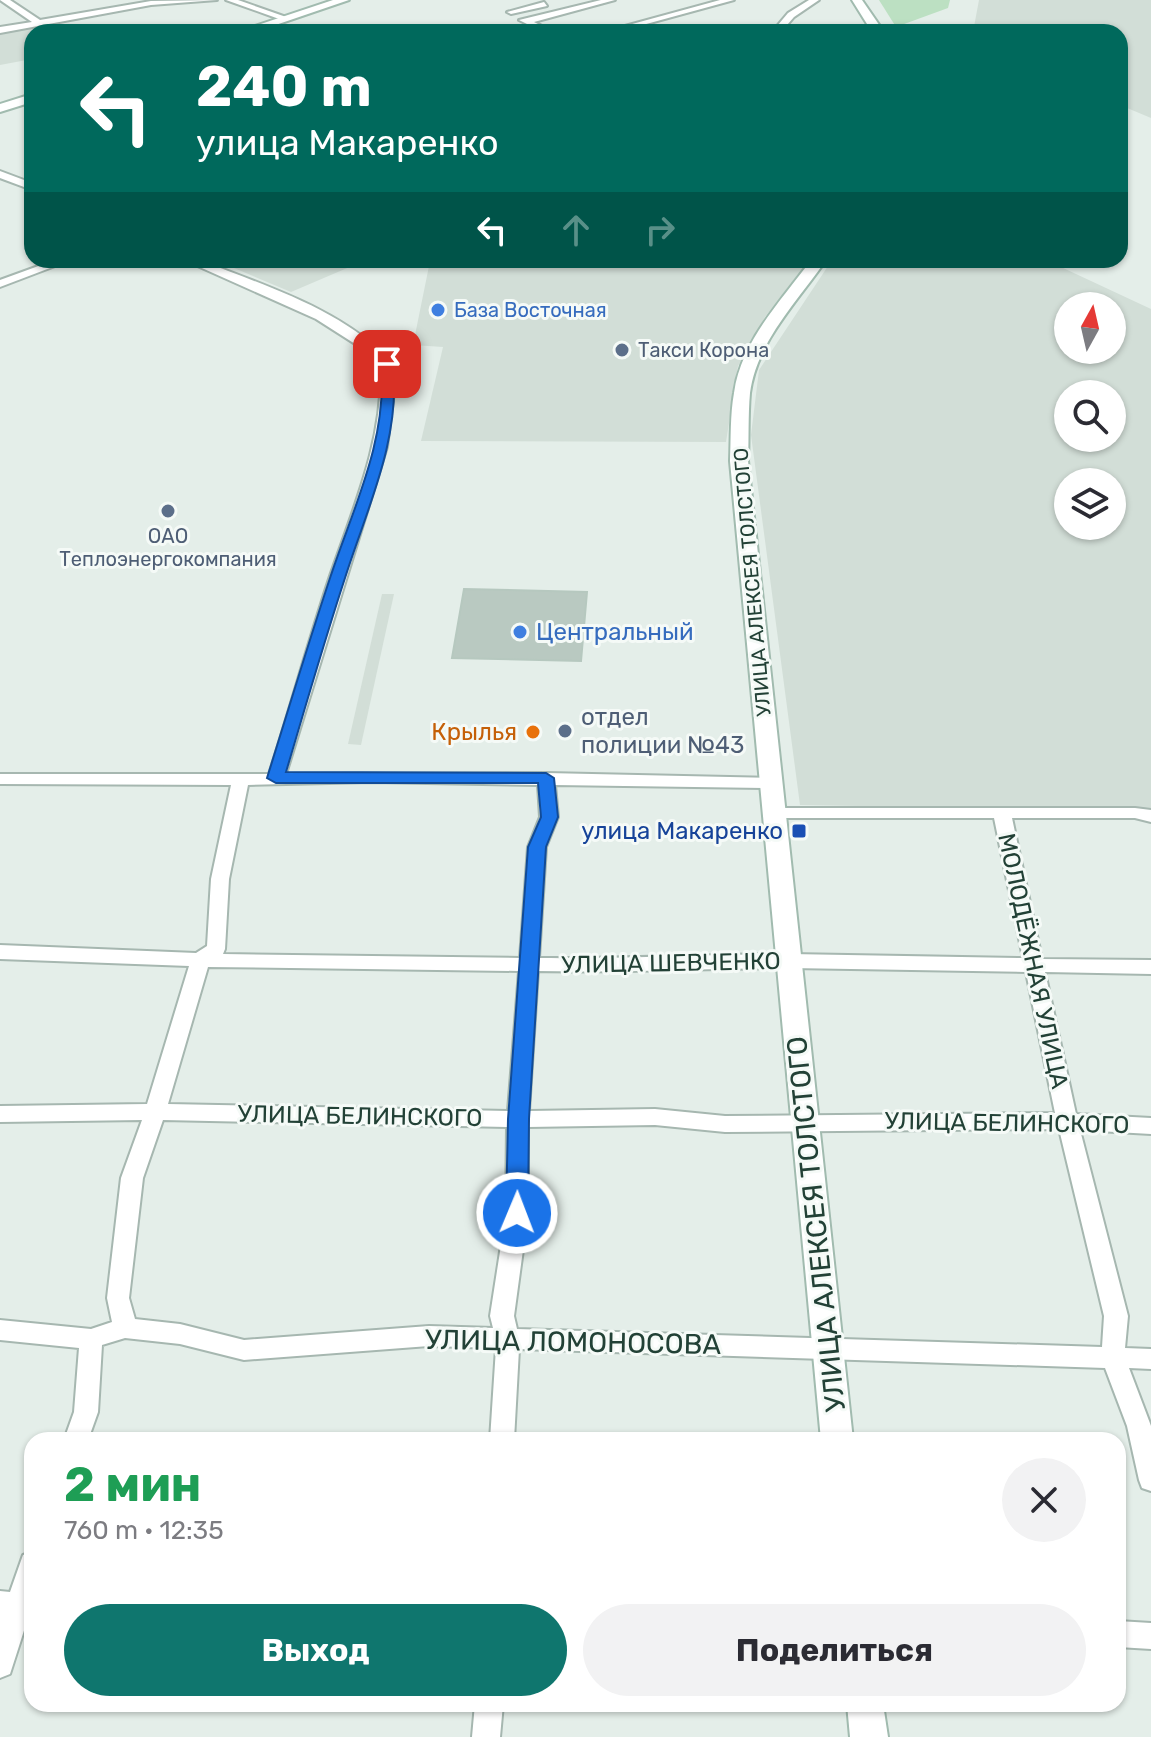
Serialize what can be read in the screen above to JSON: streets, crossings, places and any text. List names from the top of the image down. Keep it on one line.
{"streets":{"street":["УЛИЦА АЛЕКСЕЯ ТОЛСТОГО","МОЛОДЁЖНАЯ УЛИЦА","УЛИЦА ШЕВЧЕНКО","УЛИЦА БЕЛИНСКОГО","УЛИЦА ЛОМОНОСОВА"]},"crossings":[["УЛИЦА АЛЕКСЕЯ ТОЛСТОГО","УЛИЦА ШЕВЧЕНКО"],["УЛИЦА АЛЕКСЕЯ ТОЛСТОГО","УЛИЦА БЕЛИНСКОГО"],["УЛИЦА АЛЕКСЕЯ ТОЛСТОГО","УЛИЦА ЛОМОНОСОВА"],["МОЛОДЁЖНАЯ УЛИЦА","УЛИЦА ШЕВЧЕНКО"],["МОЛОДЁЖНАЯ УЛИЦА","УЛИЦА БЕЛИНСКОГО"],["МОЛОДЁЖНАЯ УЛИЦА","УЛИЦА ЛОМОНОСОВА"]],"places":{"other":["База Восточная","Такси Корона","ОАО Теплоэнергокомпания","Центральный","отдел полиции №43","Крылья"],"transit":["улица Макаренко"]},"north":"top","page":{"turn":["240 m","улица Макаренко"],"heading":["2 мин","760 m · 12:35"],"buttons":["Выход","Поделиться"]}}
